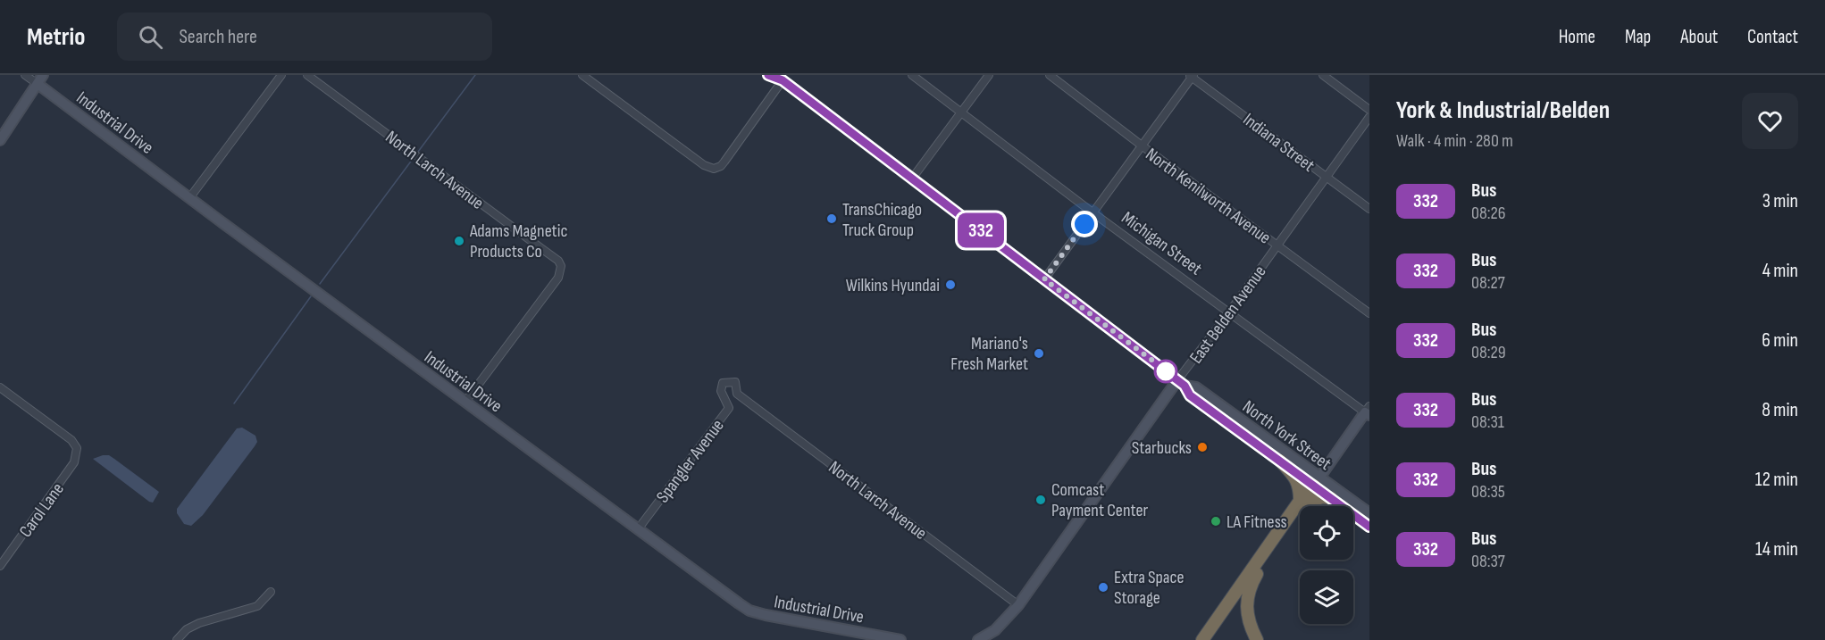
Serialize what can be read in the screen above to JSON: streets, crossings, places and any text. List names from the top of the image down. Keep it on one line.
{"streets":{"street":["Industrial Drive","Indiana Street","North Larch Avenue","North Kenilworth Avenue","Michigan Street","East Belden Avenue","North York Street","Spangler Avenue","Carol Lane"]},"crossings":[["Industrial Drive","North Larch Avenue"],["Industrial Drive","Spangler Avenue"],["Indiana Street","East Belden Avenue"],["North Larch Avenue","Spangler Avenue"],["North Kenilworth Avenue","East Belden Avenue"],["Michigan Street","East Belden Avenue"],["East Belden Avenue","North York Street"]],"places":["TransChicago Truck Group","Adams Magnetic Products Co","Wilkins Hyundai","Mariano's Fresh Market","Starbucks","Comcast Payment Center","LA Fitness","Extra Space Storage"],"lines":["bus line 332"],"page":{"header":"Metrio","search":"Search here","nav":["Home","Map","About","Contact"],"on_map":"332","heading":["York & Industrial/Belden","Walk · 4 min · 280 m"],"list":[{"mark":"332","name":"Bus","note":"08:26","value":"3 min"},{"mark":"332","name":"Bus","note":"08:27","value":"4 min"},{"mark":"332","name":"Bus","note":"08:29","value":"6 min"},{"mark":"332","name":"Bus","note":"08:31","value":"8 min"},{"mark":"332","name":"Bus","note":"08:35","value":"12 min"},{"mark":"332","name":"Bus","note":"08:37","value":"14 min"}]}}
